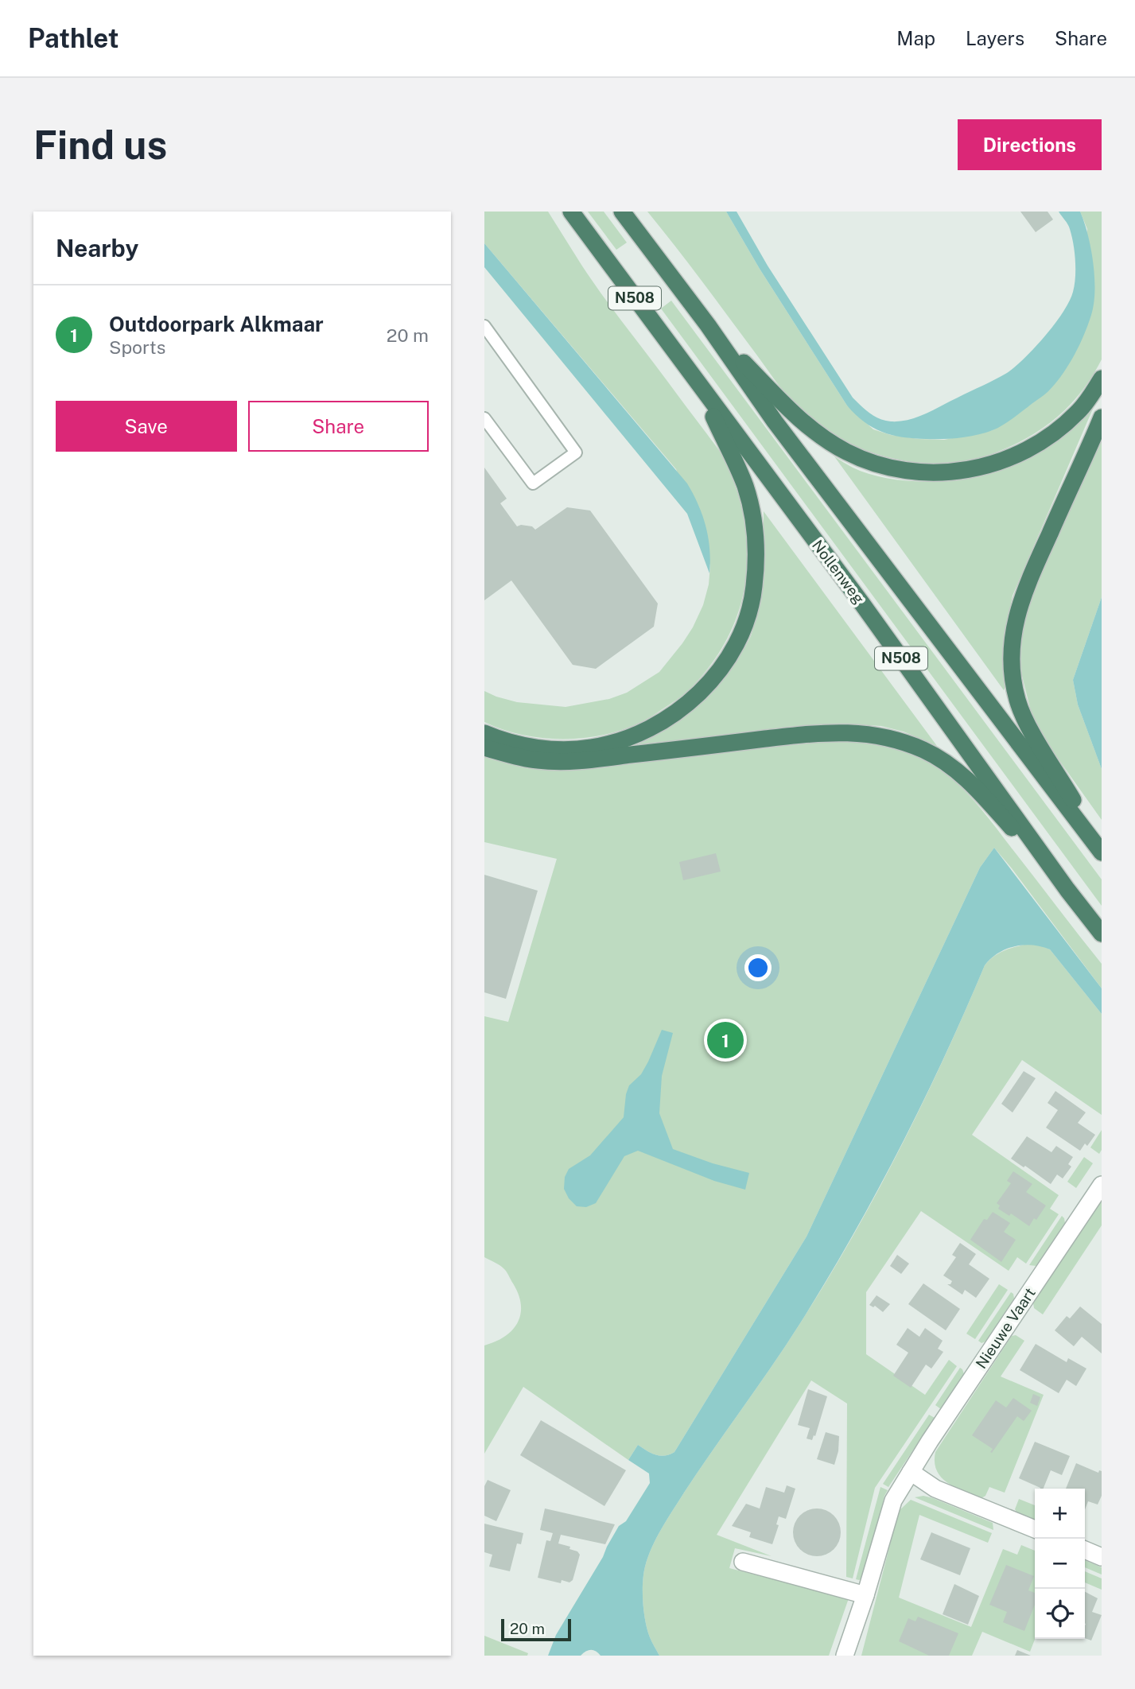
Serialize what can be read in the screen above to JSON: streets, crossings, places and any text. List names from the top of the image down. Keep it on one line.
{"streets":{"highway":["N508","Nollenweg"],"street":["Nieuwe Vaart"]},"scale_bar":"20 m","page":{"header":"Pathlet","nav":["Map","Layers","Share"],"buttons":["Directions",["Save","Share"]],"title":"Find us","heading":"Nearby","list":[{"mark":"1","name":"Outdoorpark Alkmaar","note":"Sports","value":"20 m"}],"pins":"1","map_buttons":["+","−"],"scale":"20 m"}}
